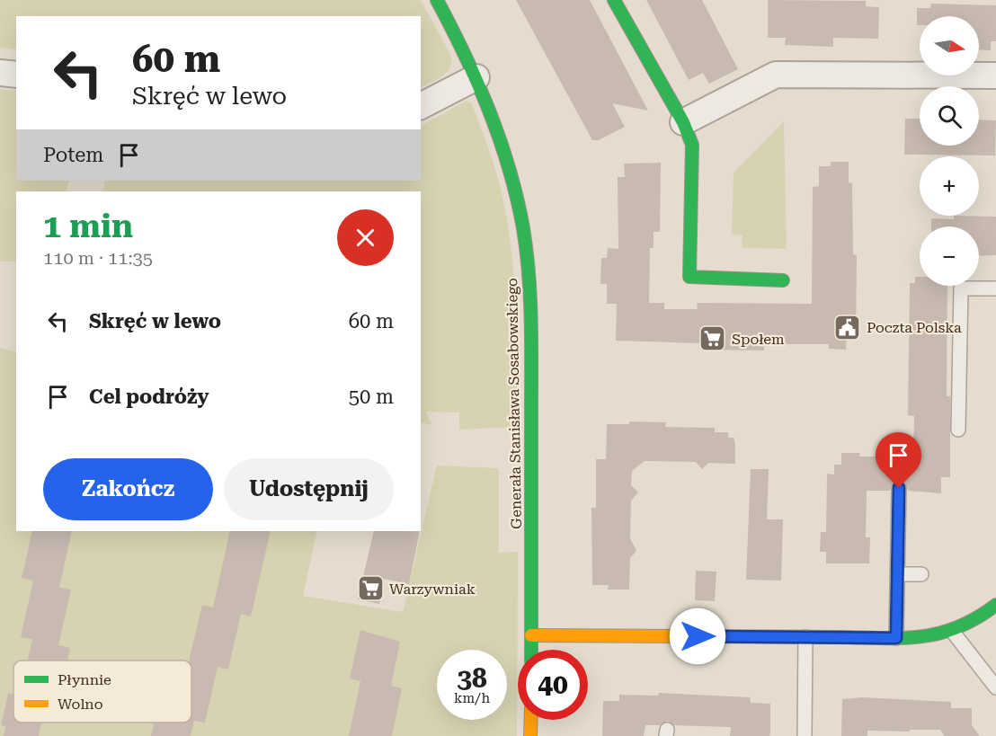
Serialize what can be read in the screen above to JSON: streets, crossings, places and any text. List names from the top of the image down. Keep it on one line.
{"streets":{"street":["Generała Stanisława Sosabowskiego"]},"places":{"public building":["Poczta Polska"],"supermarket":["Społem","Warzywniak"]},"legend":["Płynnie","Wolno"],"north":"right","page":{"map_buttons":["+","−"],"turn":["60 m","Skręć w lewo"],"then":"Potem","heading":["1 min","110 m · 11:35"],"list":[{"name":"Skręć w lewo","value":"60 m"},{"name":"Cel podróży","value":"50 m"}],"buttons":["Zakończ","Udostępnij"],"speed":"38 km/h","limit":"40"}}
